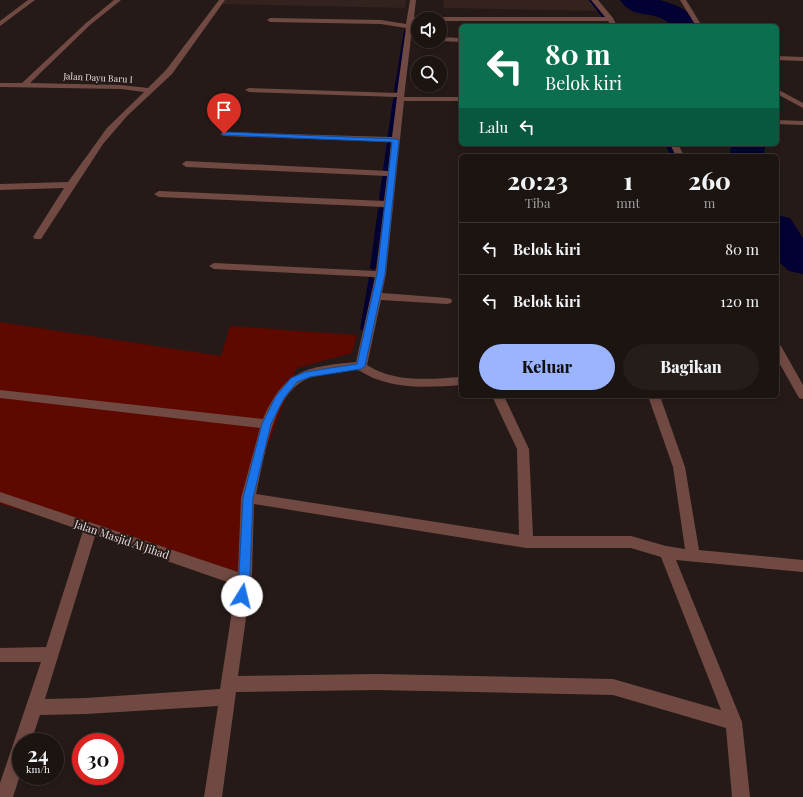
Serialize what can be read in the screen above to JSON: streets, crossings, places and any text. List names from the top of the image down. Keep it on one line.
{"streets":{"street":["Jalan Dayu Baru I","Jalan Masjid Al Jihad"]},"page":{"turn":["80 m","Belok kiri"],"then":"Lalu","eta":["20:23","Tiba","1","mnt","260","m"],"list":[{"name":"Belok kiri","value":"80 m"},{"name":"Belok kiri","value":"120 m"}],"buttons":["Keluar","Bagikan"],"speed":"24 km/h","limit":"30"}}
